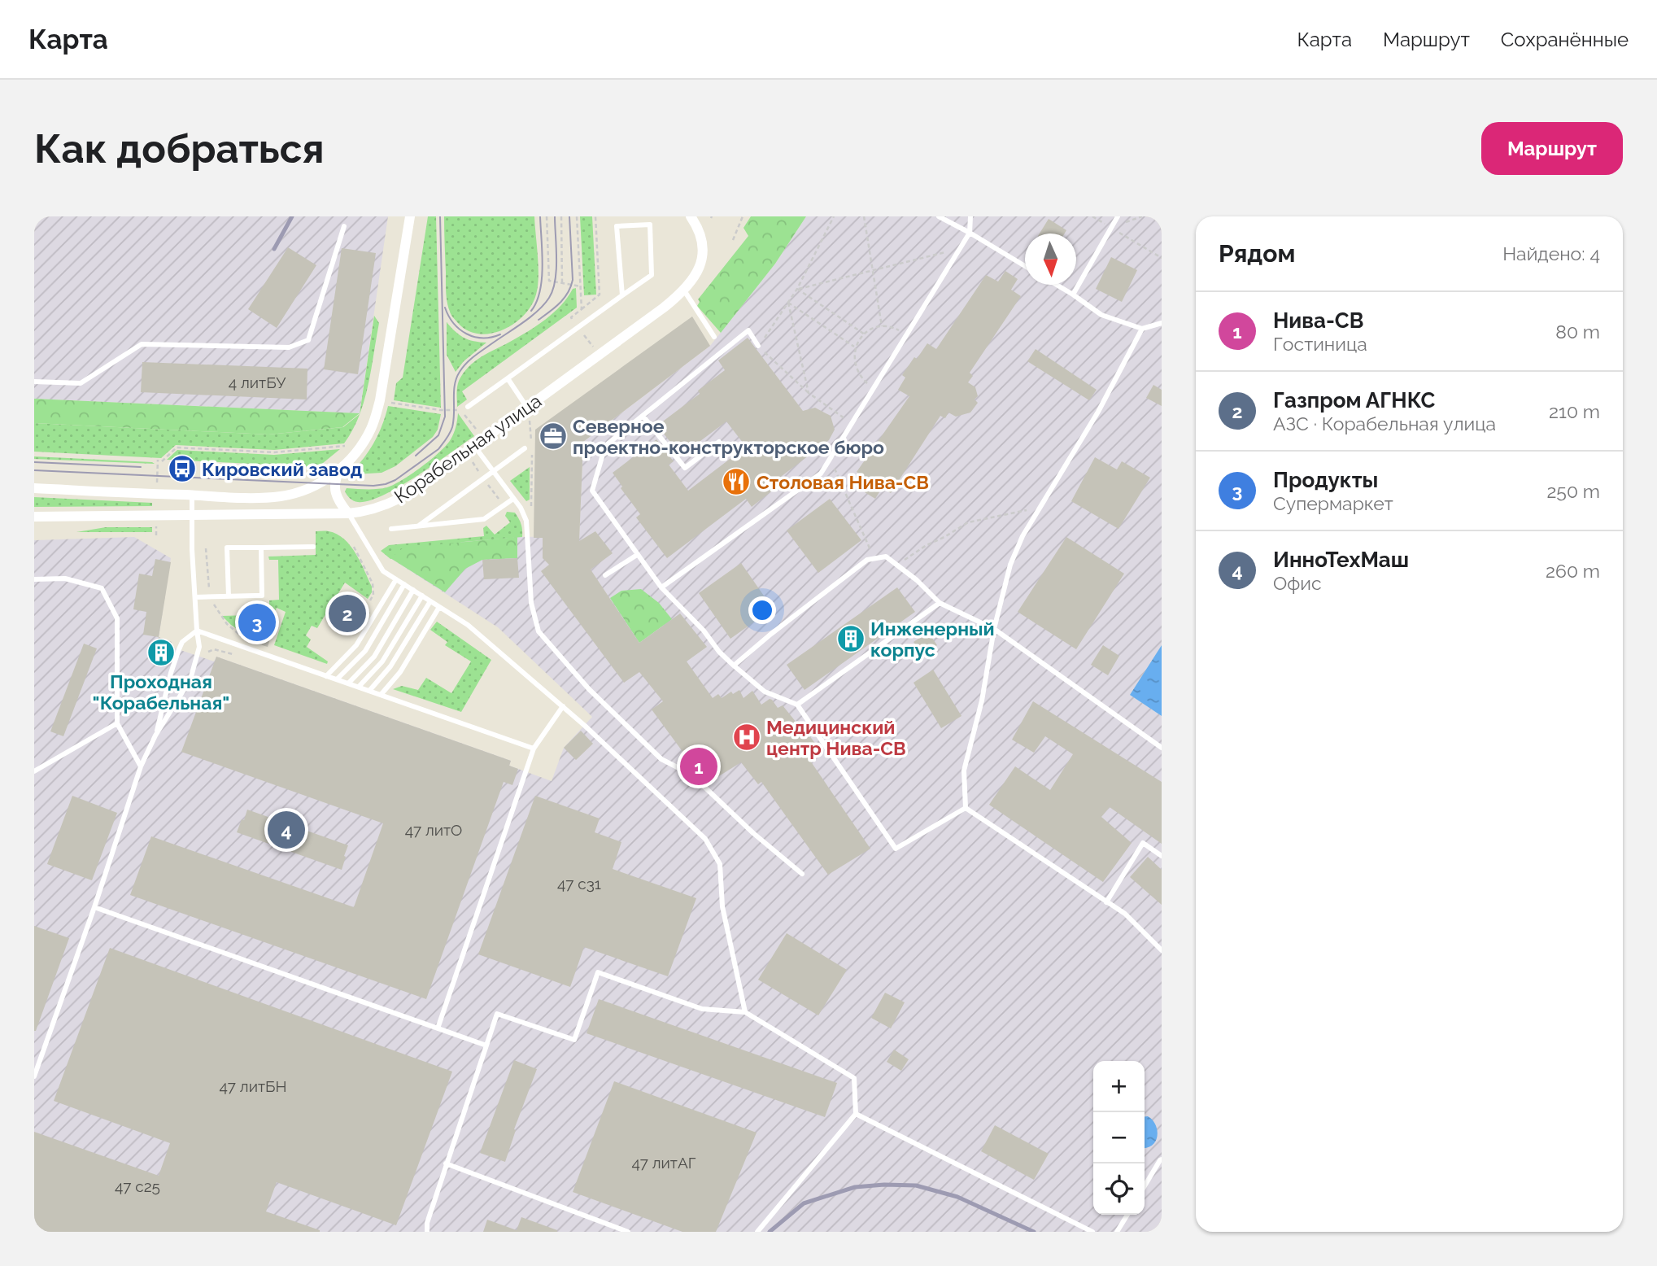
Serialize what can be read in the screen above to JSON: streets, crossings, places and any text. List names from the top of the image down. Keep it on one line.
{"streets":{"street":["Корабельная улица"]},"places":{"office":["Северное проектно-конструкторское бюро"],"bus stop":["Кировский завод"],"restaurant":["Столовая Нива-СВ"],"building":["Инженерный корпус","Проходная \"Корабельная\""],"hospital":["Медицинский центр Нива-СВ"]},"house_numbers":["4 литБУ","47 литО","47 с31","47 литБН","47 литАГ","47 с25"],"north":"bottom","page":{"header":"Карта","nav":["Карта","Маршрут","Сохранённые"],"buttons":"Маршрут","title":"Как добраться","heading":["Рядом","Найдено: 4"],"list":[{"mark":"1","name":"Нива-СВ","note":"Гостиница","value":"80 m"},{"mark":"2","name":"Газпром АГНКС","note":"АЗС · Корабельная улица","value":"210 m"},{"mark":"3","name":"Продукты","note":"Супермаркет","value":"250 m"},{"mark":"4","name":"ИнноТехМаш","note":"Офис","value":"260 m"}],"pins":["2","3","1","4"],"map_buttons":["+","−"]}}
